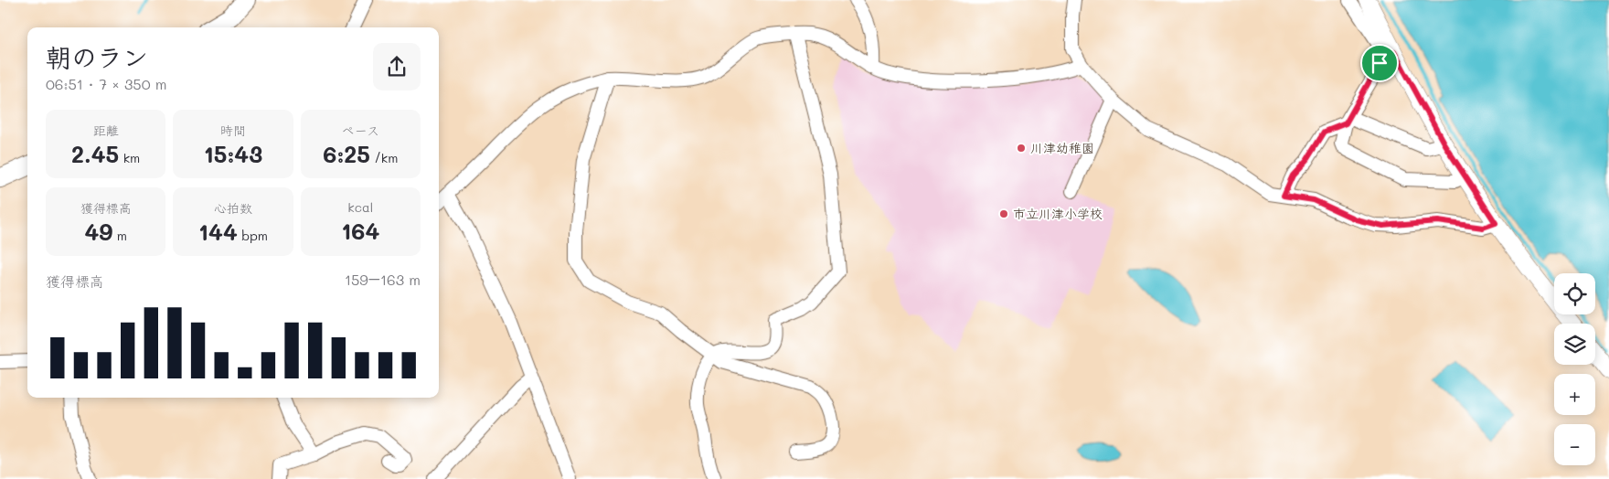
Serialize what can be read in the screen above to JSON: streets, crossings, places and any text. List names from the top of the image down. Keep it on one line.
{"places":["川津幼稚園","市立川津小学校"],"page":{"heading":["朝のラン","06:51 · 7 × 350 m"],"stats":[["距離","2.45 km"],["時間","15:43"],["ペース","6:25 /km"],["獲得標高","49 m"],["心拍数","144 bpm"],["kcal","164"]],"chart":["獲得標高","159–163 m"],"map_buttons":["+","−"]}}
